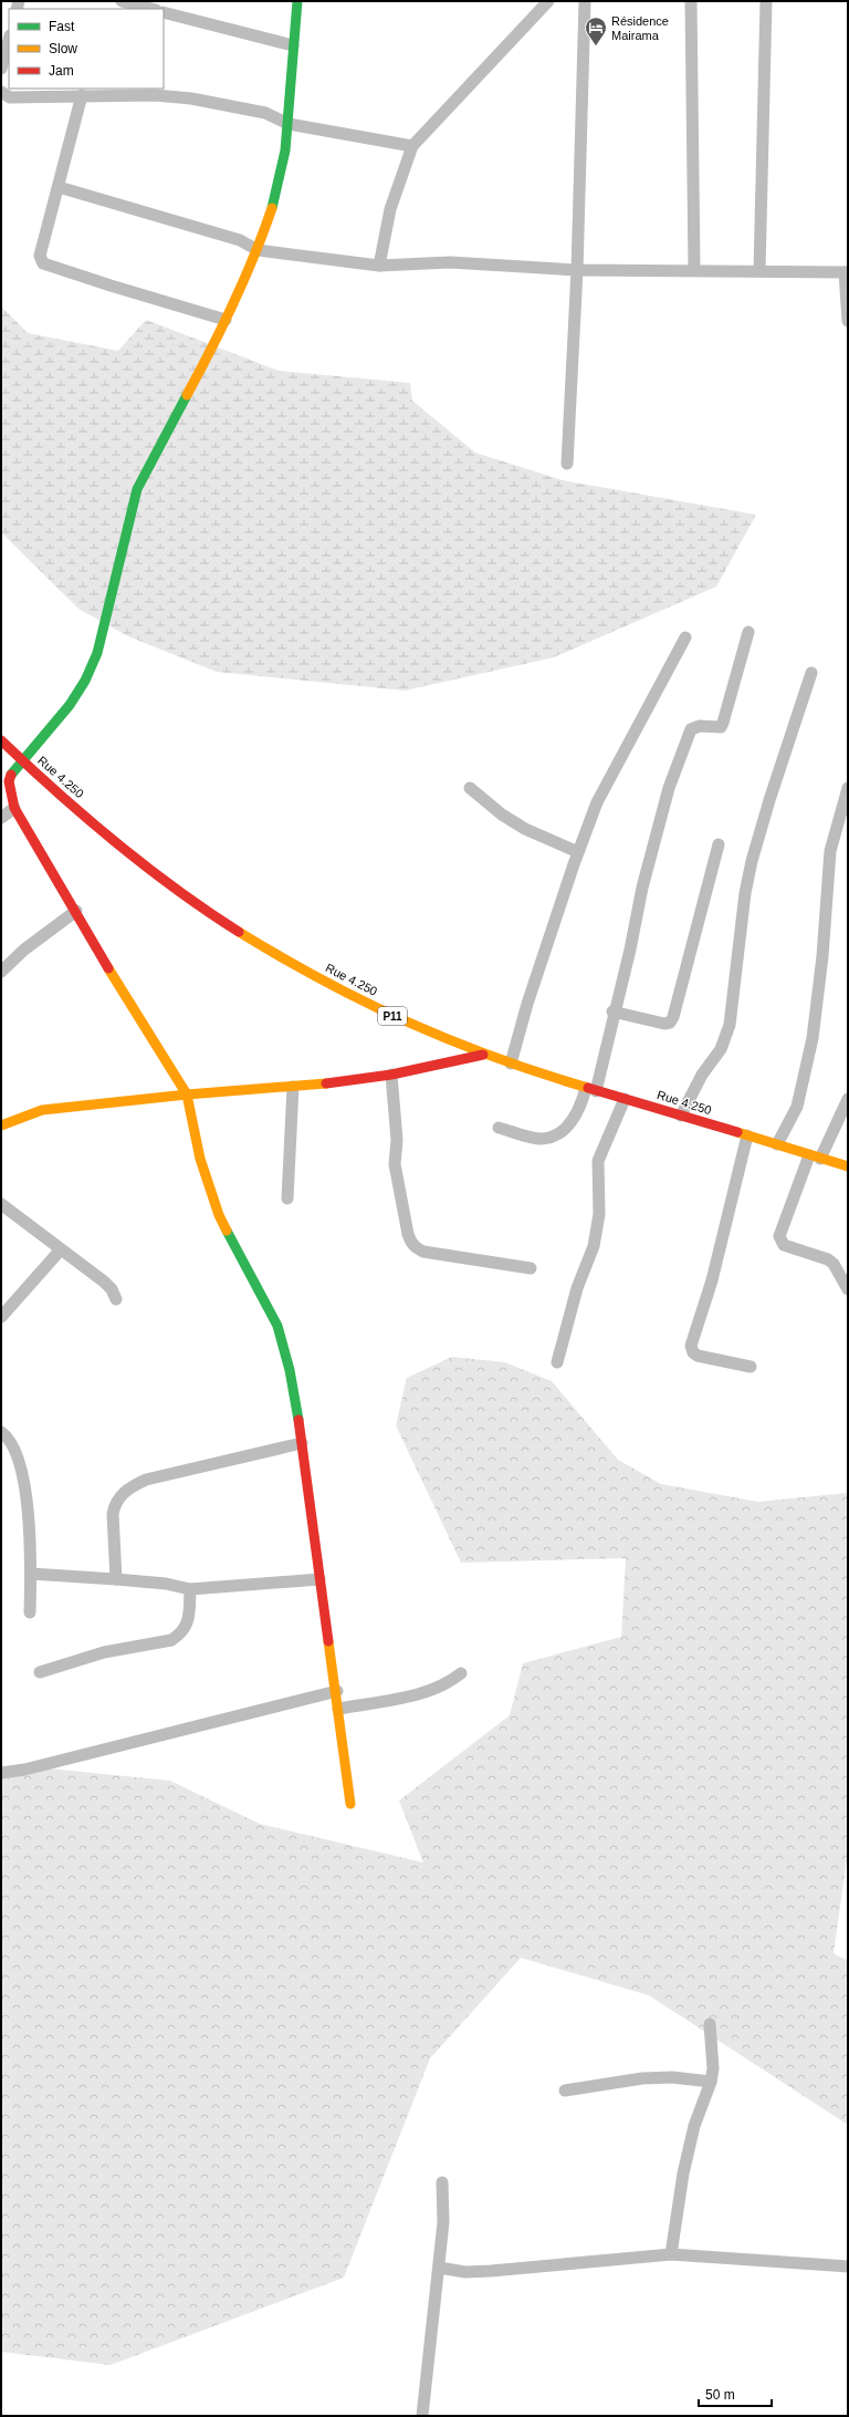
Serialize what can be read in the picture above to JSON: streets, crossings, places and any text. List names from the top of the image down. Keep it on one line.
{"streets":{"street":["Rue 4.250","P11"]},"places":{"hotel":["Résidence Mairama"]},"legend":["Fast","Slow","Jam"],"scale_bar":"50 m"}
